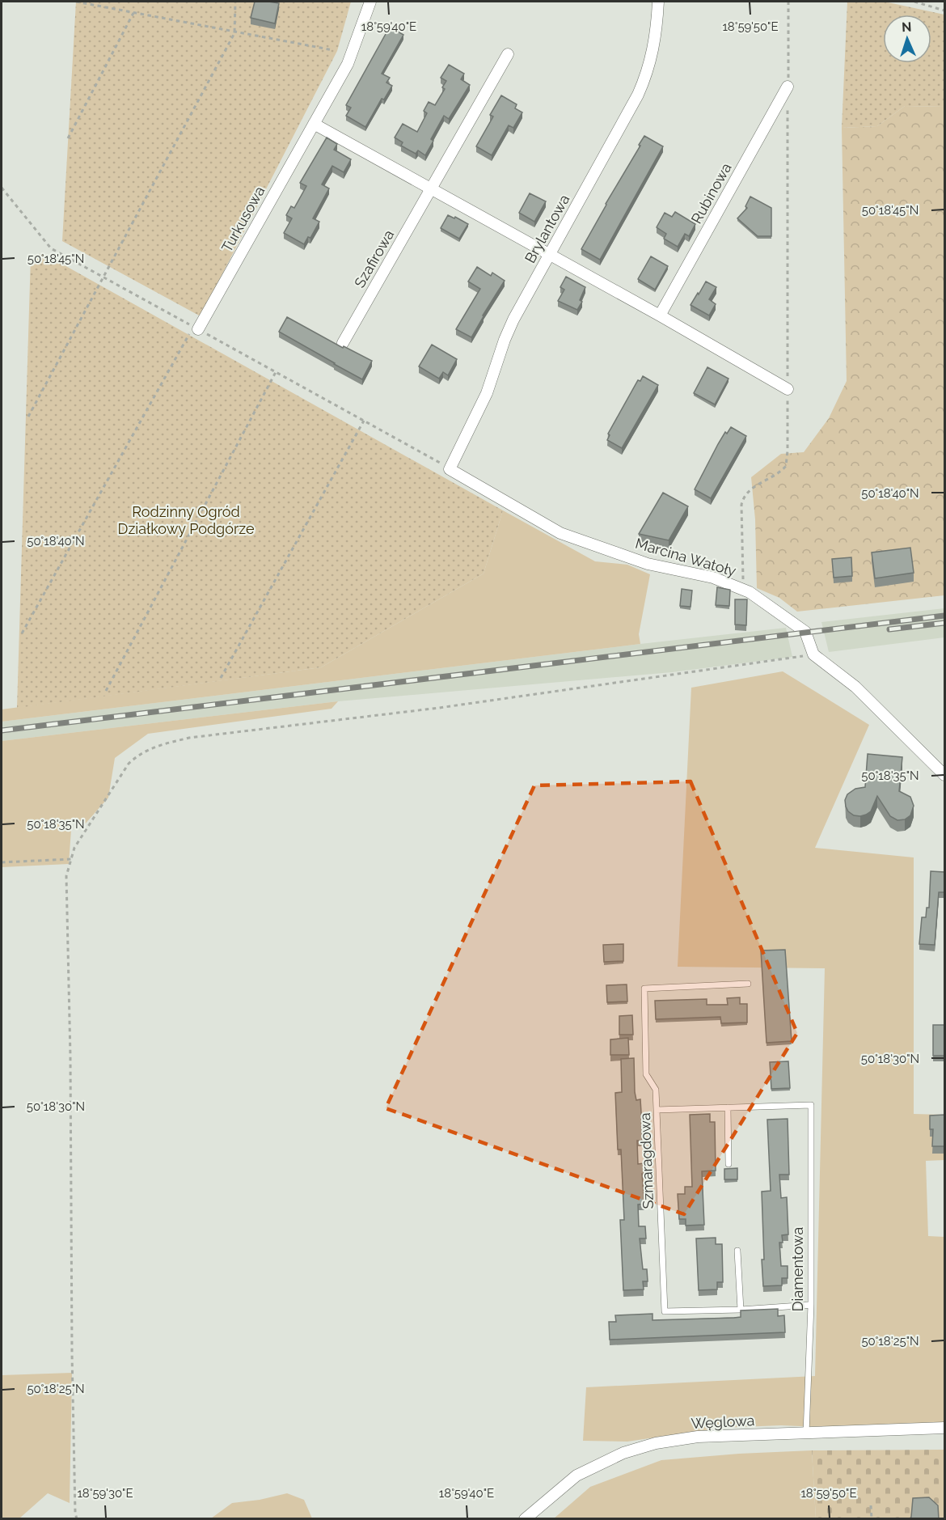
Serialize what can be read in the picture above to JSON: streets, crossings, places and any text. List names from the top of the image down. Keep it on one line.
{"streets":{"street":["Rubinowa","Turkusowa","Brylantowa","Szafirowa","Marcina Watoły","Węglowa"],"lane":["Szmaragdowa","Diamentowa"]},"crossings":[["Brylantowa","Marcina Watoły"],["Diamentowa","Węglowa"]],"parks":["Rodzinny Ogród Działkowy Podgórze"],"north":"top","coordinates":["18°59'40\"E","18°59'50\"E","50°18'45\"N","50°18'40\"N","50°18'35\"N","50°18'30\"N","50°18'25\"N","18°59'30\"E"]}
